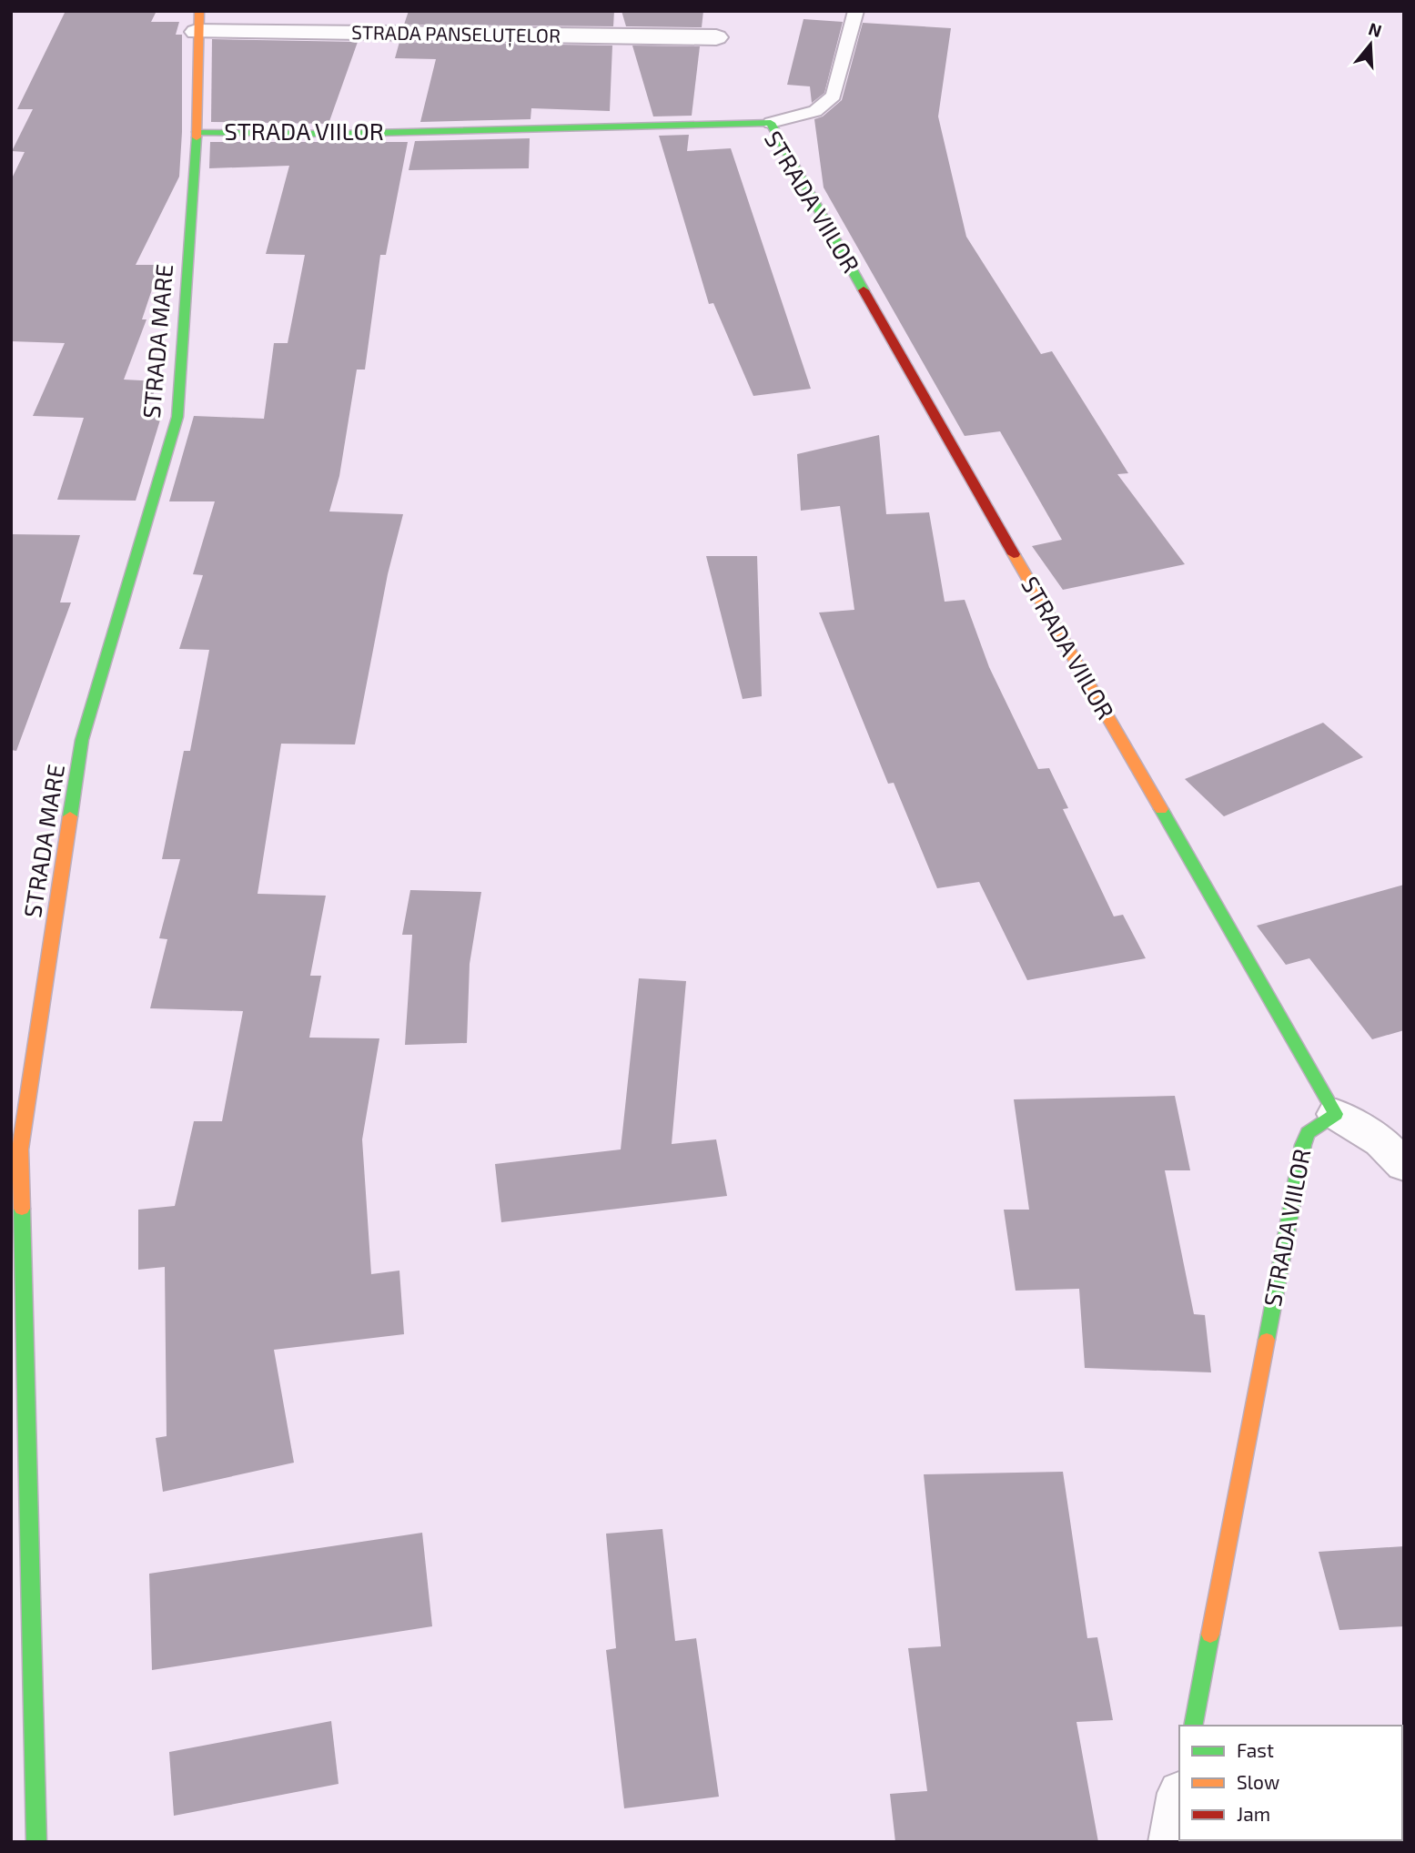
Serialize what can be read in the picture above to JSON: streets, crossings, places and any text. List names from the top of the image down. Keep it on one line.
{"streets":{"street":["STRADA PANSELUȚELOR","STRADA VIILOR","STRADA MARE"]},"crossings":[["STRADA PANSELUȚELOR","STRADA MARE"],["STRADA VIILOR","STRADA MARE"]],"legend":["Fast","Slow","Jam"],"north":"top"}
